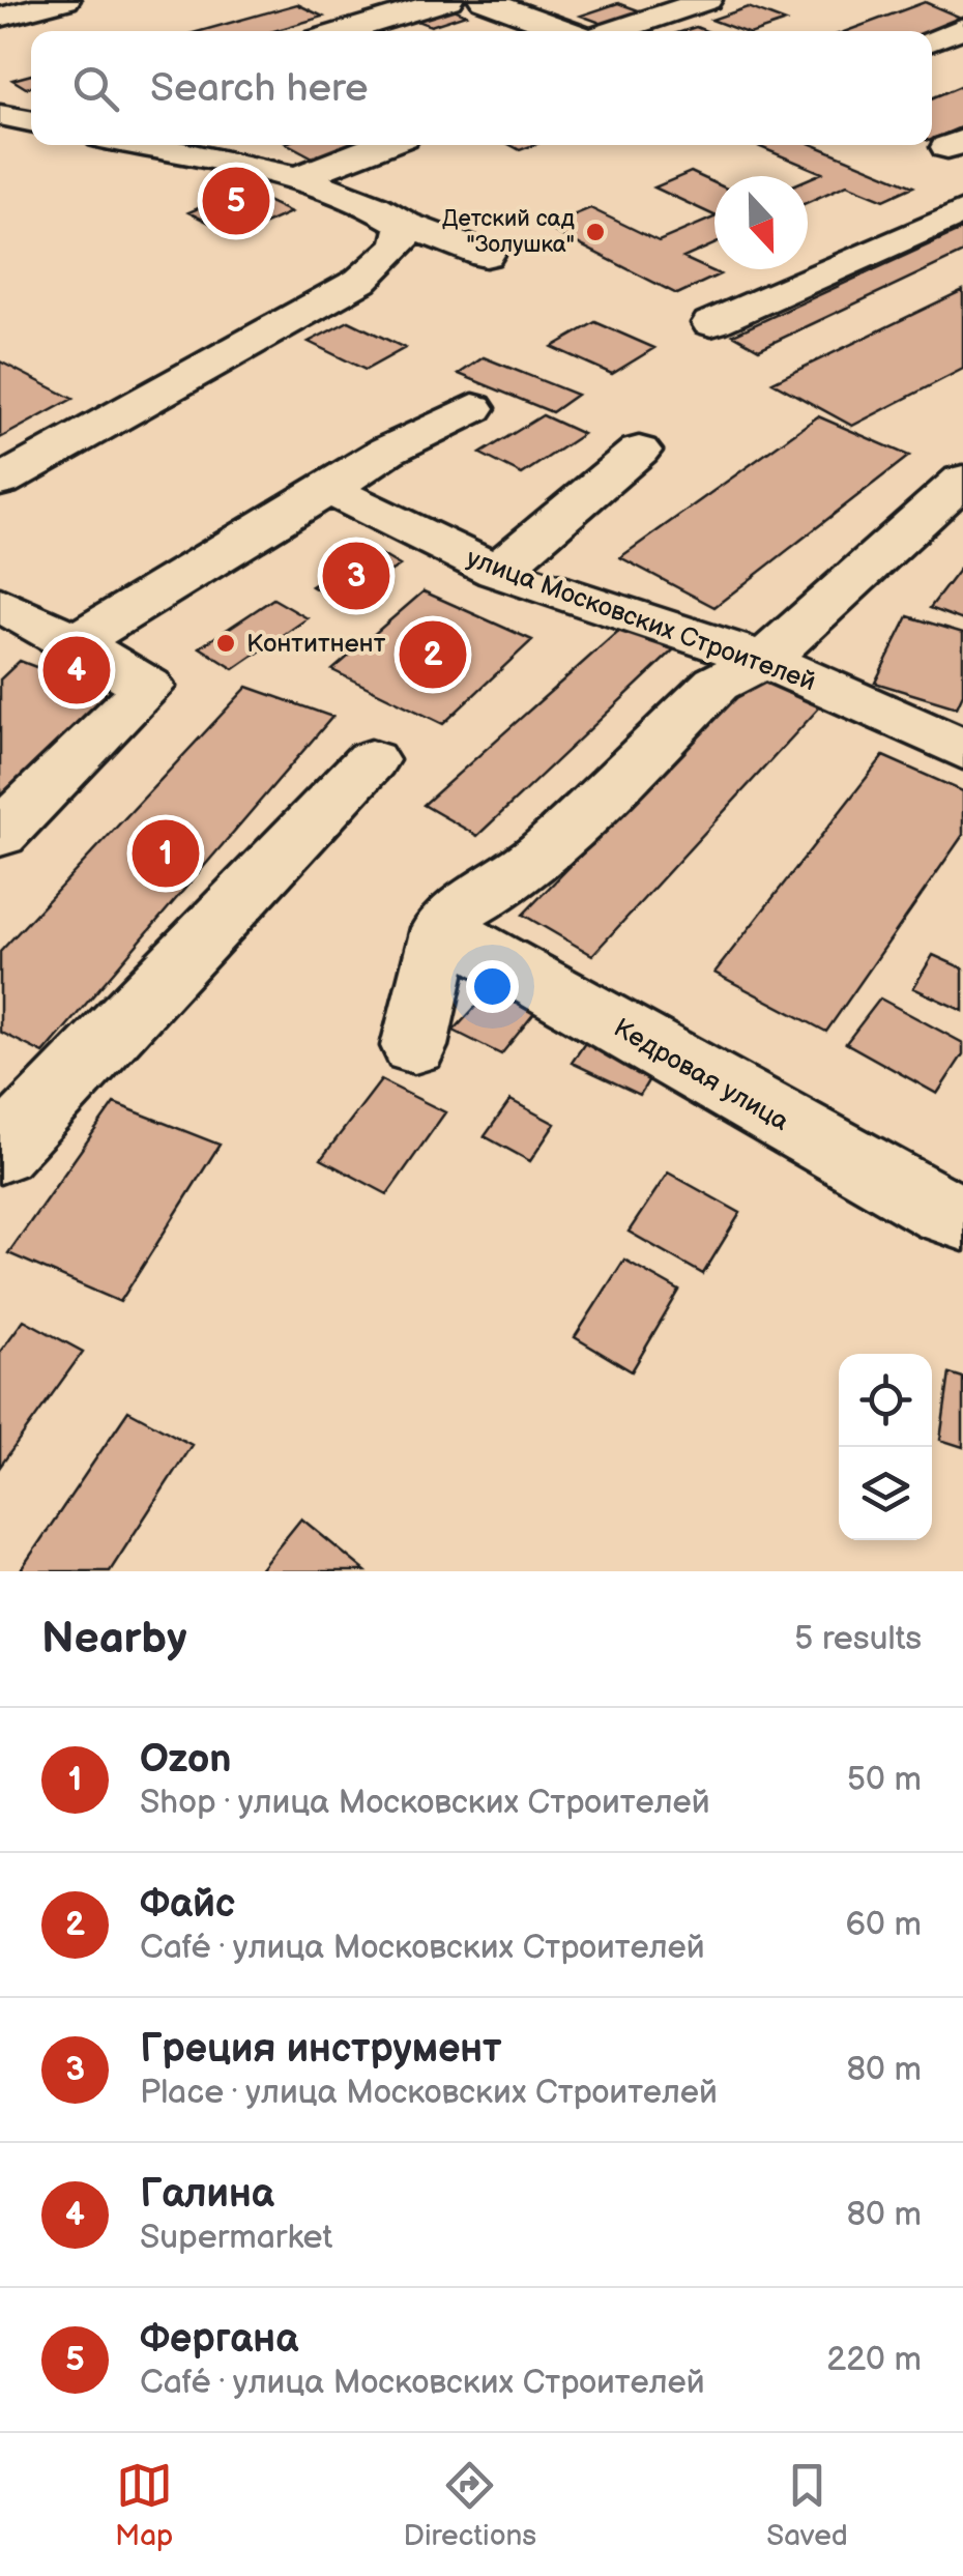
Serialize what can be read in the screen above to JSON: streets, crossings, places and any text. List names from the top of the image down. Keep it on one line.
{"streets":{"street":["улица Московских Строителей","Кедровая улица"]},"places":["Детский сад \"Золушка\"","Контитнент"],"north":"bottom","page":{"search":"Search here","pins":["5","3","2","4","1"],"heading":["Nearby","5 results"],"list":[{"mark":"1","name":"Ozon","note":"Shop · улица Московских Строителей","value":"50 m"},{"mark":"2","name":"Файс","note":"Café · улица Московских Строителей","value":"60 m"},{"mark":"3","name":"Греция инструмент","note":"Place · улица Московских Строителей","value":"80 m"},{"mark":"4","name":"Галина","note":"Supermarket","value":"80 m"},{"mark":"5","name":"Фергана","note":"Café · улица Московских Строителей","value":"220 m"}],"nav":["Map","Directions","Saved"]}}
